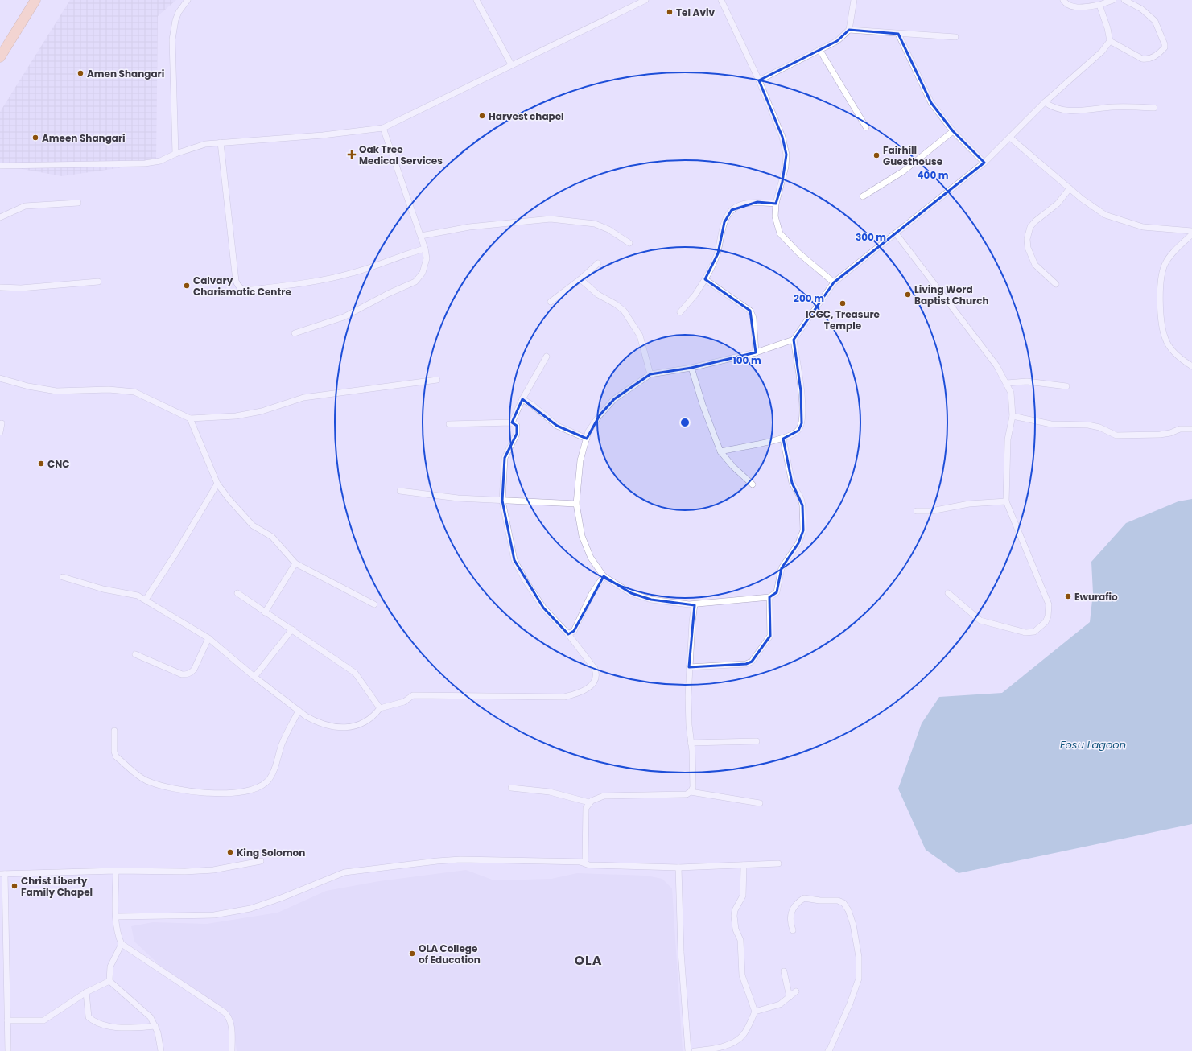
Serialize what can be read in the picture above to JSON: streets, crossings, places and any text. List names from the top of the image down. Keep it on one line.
{"districts":["OLA"],"water":["Fosu Lagoon"],"places":{"other":["Tel Aviv","Amen Shangari","Harvest chapel","Ameen Shangari","Fairhill Guesthouse","Calvary Charismatic Centre","Living Word Baptist Church","ICGC, Treasure Temple","CNC","Ewurafio","King Solomon","Christ Liberty Family Chapel","OLA College of Education"],"health":["Oak Tree Medical Services"]},"rings":["400 m","300 m","200 m","100 m"]}
